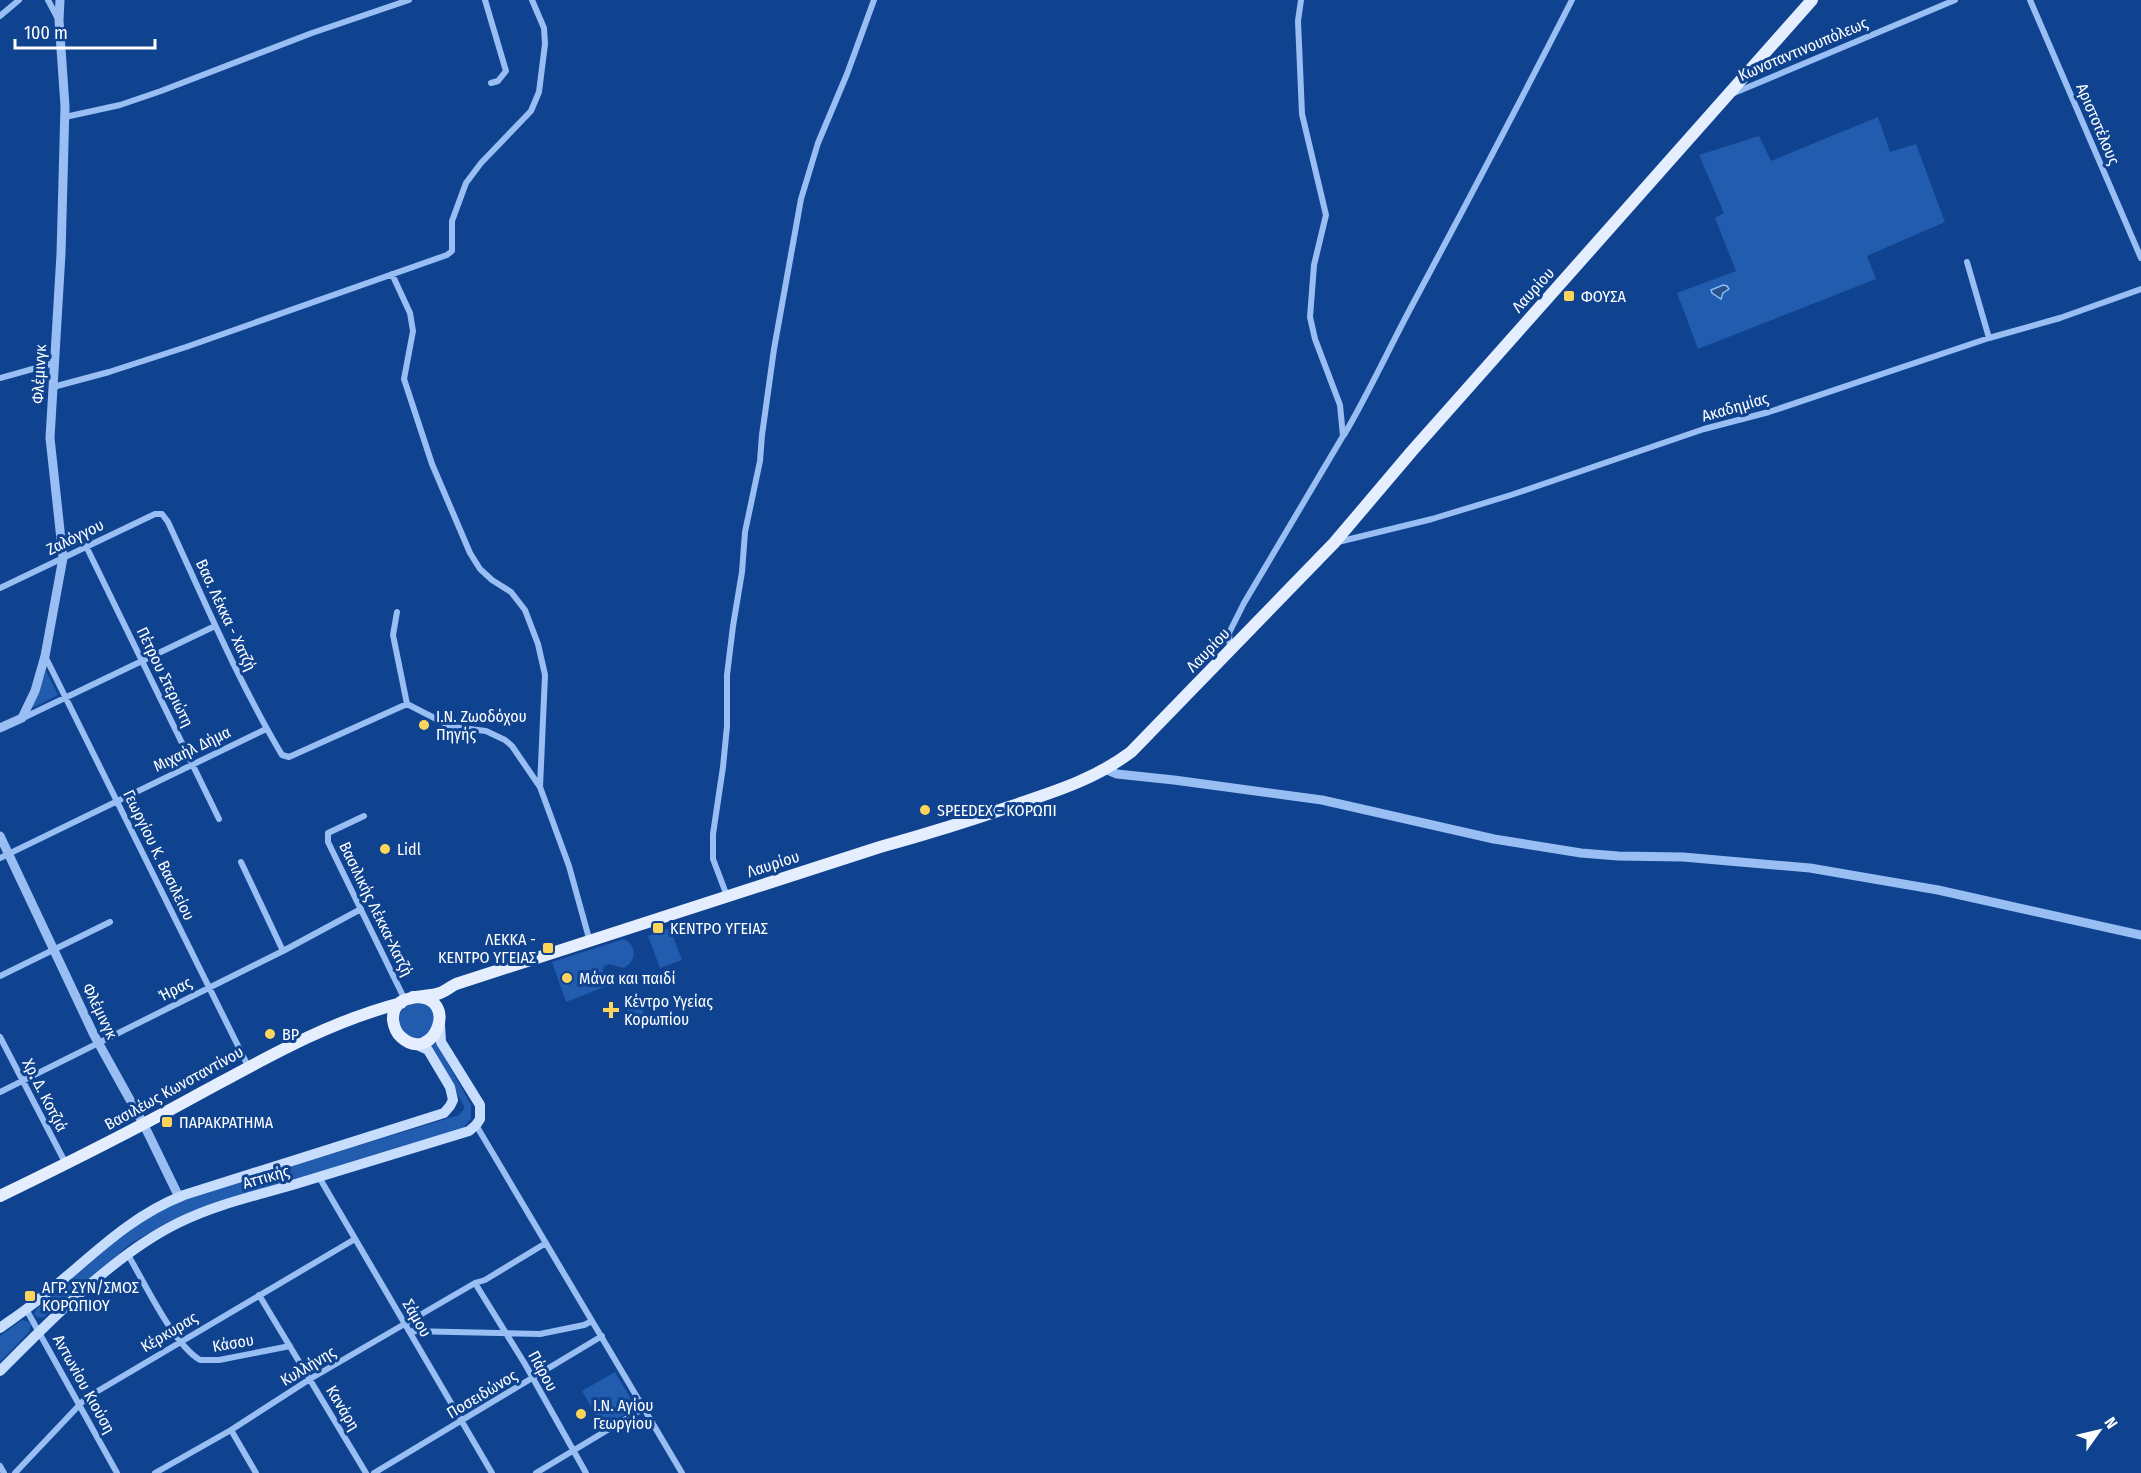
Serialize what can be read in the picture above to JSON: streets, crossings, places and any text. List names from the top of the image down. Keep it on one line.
{"streets":{"main road":["Λαυρίου","Βασιλέως Κωνσταντίνου","Αττικής"],"street":["Κωνσταντινουπόλεως","Αριστοτέλους","Φλέμινγκ","Ακαδημίας","Ζαλόγγου","Βασ. Λέκκα - Χατζή","Πέτρου Στεριώτη","Μιχαήλ Δήμα","Γεωργίου Κ. Βασιλείου","Βασιλικής Λέκκα-Χατζή","Ήρας","Χρ. Δ. Κοτζιά","Σάμου","Κέρκυρας","Κάσου","Κυλλήνης","Πάρου","Αντωνίου Κιούση","Ποσειδώνος","Κανάρη"]},"crossings":[["Κωνσταντινουπόλεως","Λαυρίου"],["Λαυρίου","Ακαδημίας"],["Λαυρίου","Βασιλικής Λέκκα-Χατζή"],["Λαυρίου","Βασιλέως Κωνσταντίνου"],["Λαυρίου","Αττικής"],["Φλέμινγκ","Ζαλόγγου"],["Φλέμινγκ","Μιχαήλ Δήμα"],["Φλέμινγκ","Γεωργίου Κ. Βασιλείου"],["Φλέμινγκ","Ήρας"],["Φλέμινγκ","Βασιλέως Κωνσταντίνου"],["Φλέμινγκ","Αττικής"],["Ζαλόγγου","Βασ. Λέκκα - Χατζή"],["Ζαλόγγου","Πέτρου Στεριώτη"],["Βασ. Λέκκα - Χατζή","Μιχαήλ Δήμα"],["Πέτρου Στεριώτη","Μιχαήλ Δήμα"],["Μιχαήλ Δήμα","Γεωργίου Κ. Βασιλείου"],["Γεωργίου Κ. Βασιλείου","Ήρας"],["Γεωργίου Κ. Βασιλείου","Βασιλέως Κωνσταντίνου"],["Βασιλικής Λέκκα-Χατζή","Ήρας"],["Βασιλικής Λέκκα-Χατζή","Βασιλέως Κωνσταντίνου"],["Βασιλικής Λέκκα-Χατζή","Αττικής"],["Ήρας","Χρ. Δ. Κοτζιά"],["Βασιλέως Κωνσταντίνου","Χρ. Δ. Κοτζιά"],["Βασιλέως Κωνσταντίνου","Αττικής"],["Αττικής","Σάμου"],["Αττικής","Κάσου"],["Αττικής","Αντωνίου Κιούση"],["Σάμου","Κέρκυρας"],["Σάμου","Κυλλήνης"],["Σάμου","Ποσειδώνος"],["Κέρκυρας","Κάσου"],["Κέρκυρας","Αντωνίου Κιούση"],["Κέρκυρας","Κανάρη"],["Κάσου","Κανάρη"],["Κυλλήνης","Πάρου"],["Κυλλήνης","Κανάρη"],["Πάρου","Ποσειδώνος"]],"places":{"transit":["ΦΟΥΣΑ","ΚΕΝΤΡΟ ΥΓΕΙΑΣ","ΛΕΚΚΑ - ΚΕΝΤΡΟ ΥΓΕΙΑΣ","ΠΑΡΑΚΡΑΤΗΜΑ","ΑΓΡ. ΣΥΝ/ΣΜΟΣ ΚΟΡΩΠΙΟΥ"],"other":["Ι.Ν. Ζωοδόχου Πηγής","SPEEDEX - ΚΟΡΩΠΙ","Lidl","Μάνα και παιδί","BP","Ι.Ν. Αγίου Γεωργίου"],"health":["Κέντρο Υγείας Κορωπίου"]},"scale_bar":"100 m","north":"top right"}
